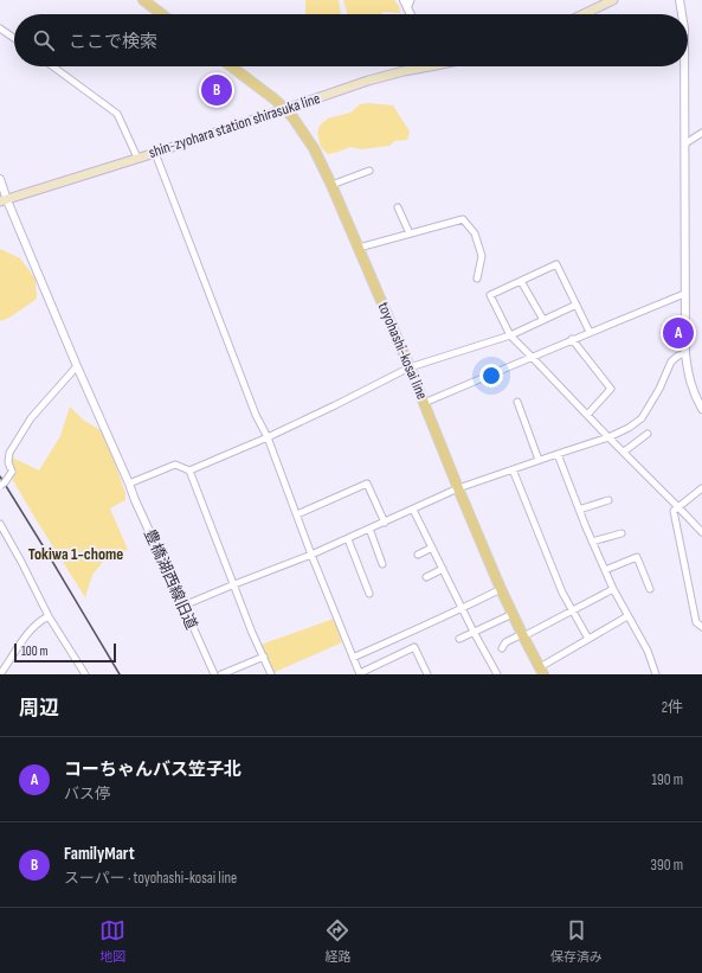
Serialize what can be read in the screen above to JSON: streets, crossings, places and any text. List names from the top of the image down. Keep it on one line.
{"streets":{"main road":["shin-zyohara station shirasuka line","toyohashi-kosai line"],"street":["豊橋湖西線旧道"]},"crossings":[["shin-zyohara station shirasuka line","toyohashi-kosai line"],["shin-zyohara station shirasuka line","豊橋湖西線旧道"]],"districts":["Tokiwa 1-chome"],"scale_bar":"100 m","page":{"search":"ここで検索","pins":["B","A"],"scale":"100 m","heading":["周辺","2件"],"list":[{"mark":"A","name":"コーちゃんバス笠子北","note":"バス停","value":"190 m"},{"mark":"B","name":"FamilyMart","note":"スーパー · toyohashi-kosai line","value":"390 m"}],"nav":["地図","経路","保存済み"]}}
